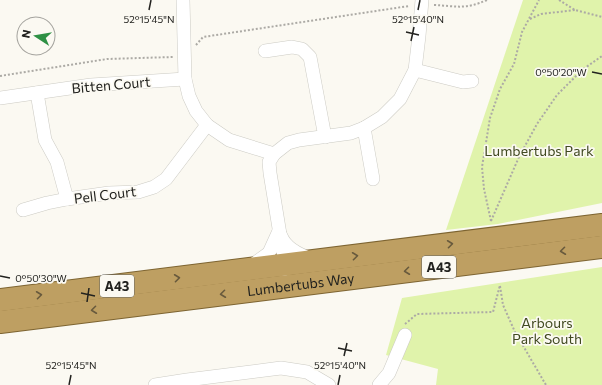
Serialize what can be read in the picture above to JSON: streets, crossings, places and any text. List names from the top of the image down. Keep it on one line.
{"streets":{"highway":["A43","Lumbertubs Way"],"street":["Bitten Court","Pell Court"]},"parks":["Lumbertubs Park","Arbours Park South"],"north":"left","coordinates":["52°15'45\"N","52°15'40\"N","0°50'20\"W","0°50'30\"W"]}
